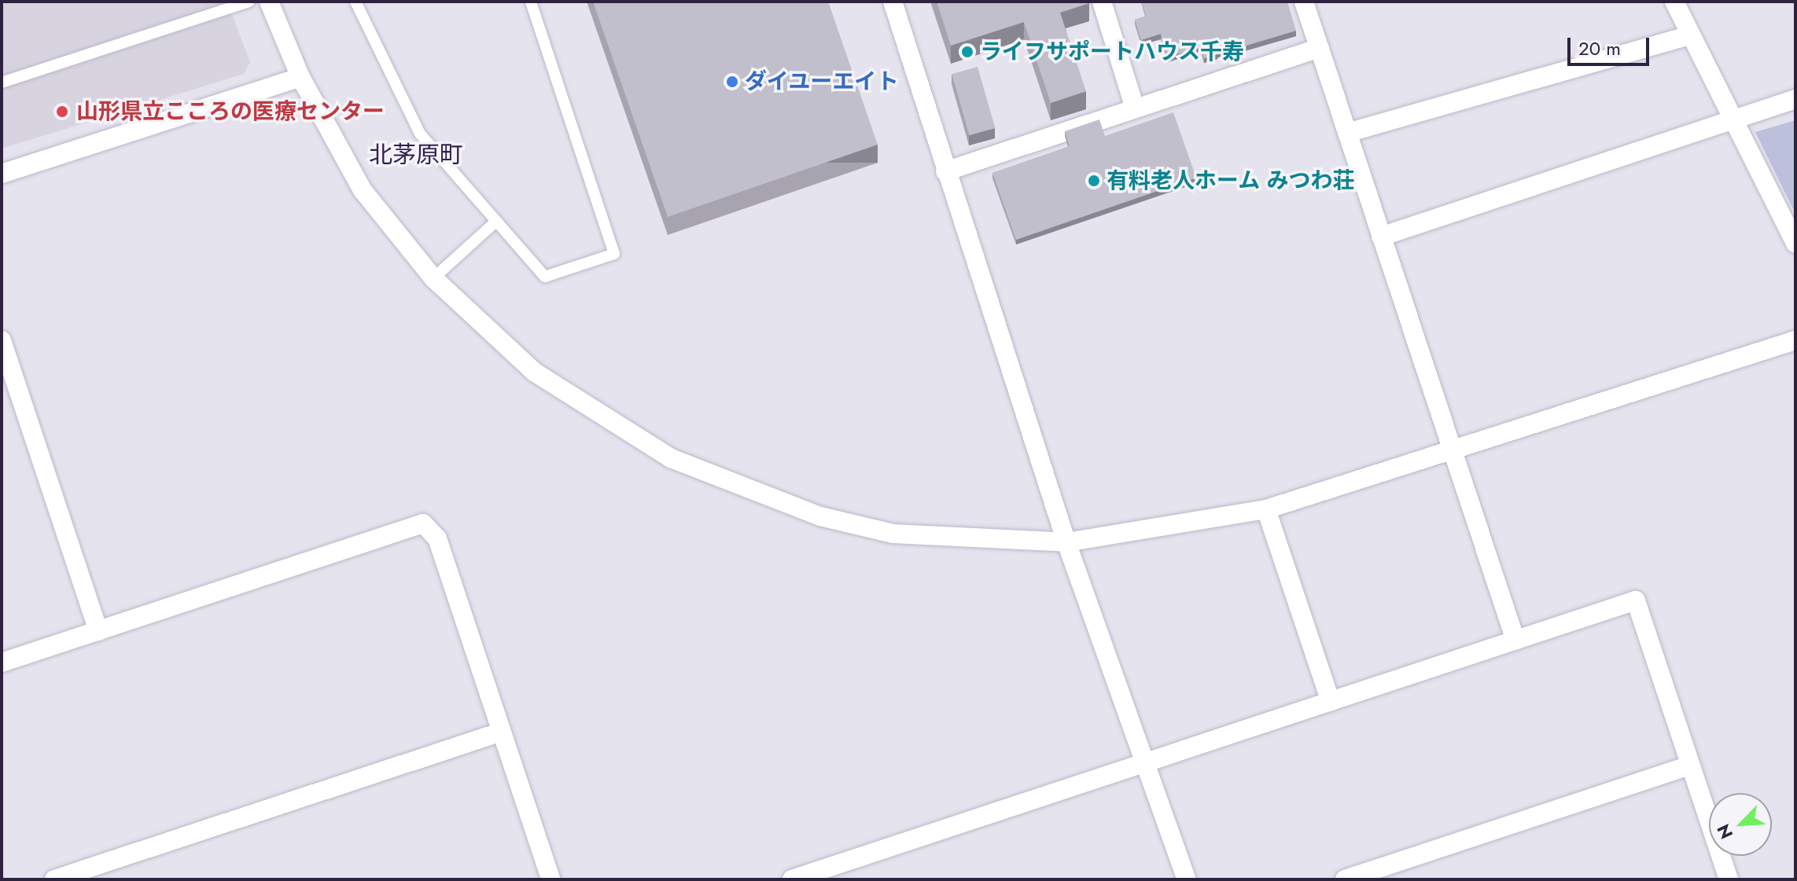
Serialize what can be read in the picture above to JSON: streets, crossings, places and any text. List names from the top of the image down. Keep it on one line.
{"districts":["北茅原町"],"places":["ライフサポートハウス千寿","ダイユーエイト","山形県立こころの医療センター","有料老人ホーム みつわ荘"],"scale_bar":"20 m","north":"bottom left"}
